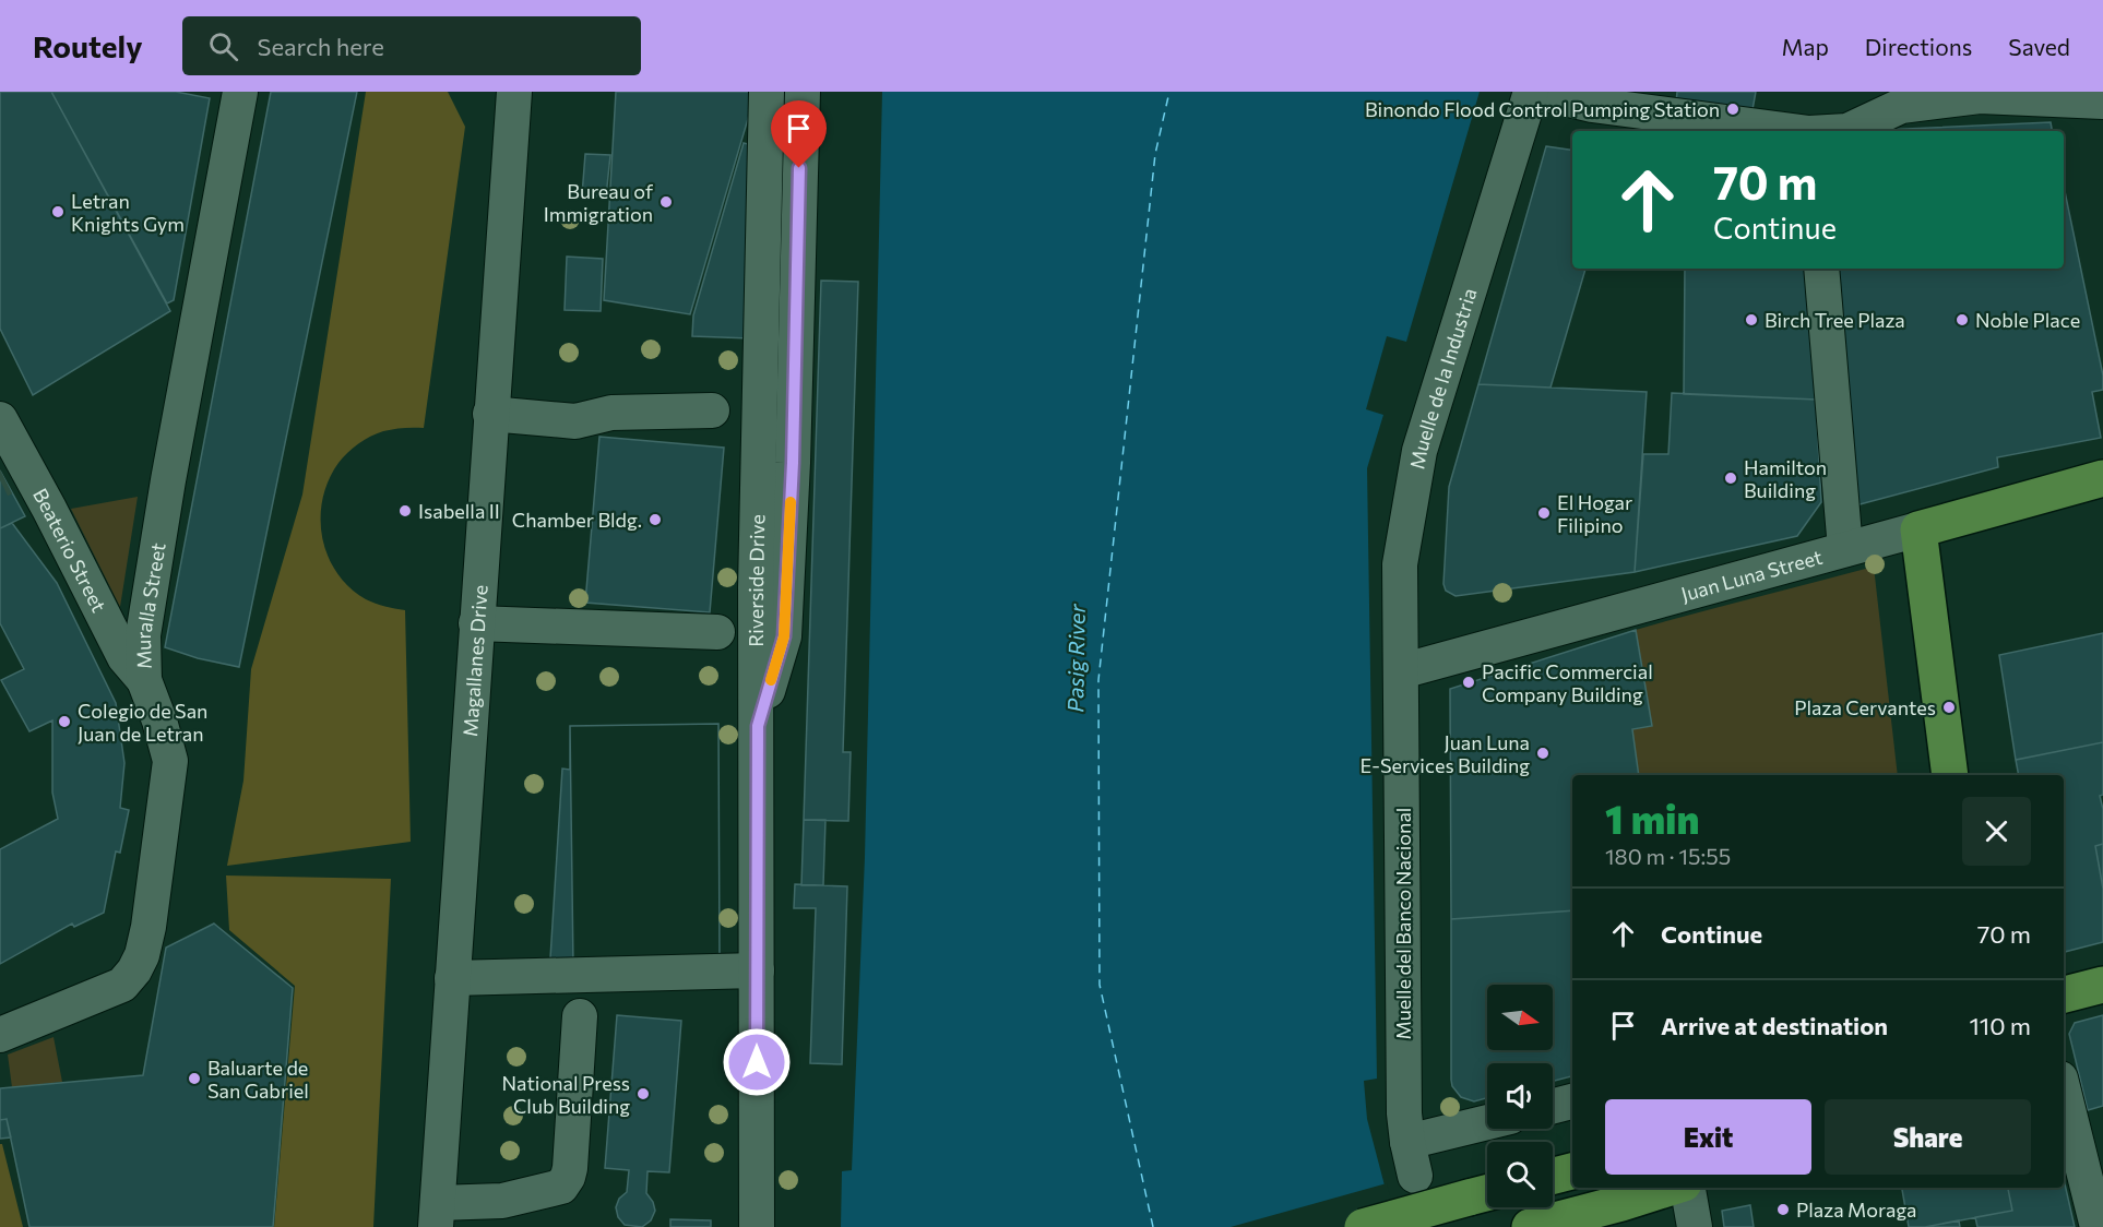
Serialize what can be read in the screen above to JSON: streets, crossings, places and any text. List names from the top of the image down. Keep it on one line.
{"streets":{"main road":["Juan Luna Street"],"street":["Muelle de la Industria","Beaterio Street","Riverside Drive","Muralla Street","Magallanes Drive","Muelle del Banco Nacional"]},"crossings":[["Muelle de la Industria","Juan Luna Street"],["Muelle de la Industria","Muelle del Banco Nacional"],["Beaterio Street","Muralla Street"],["Juan Luna Street","Muelle del Banco Nacional"]],"water":["Pasig River"],"places":["Binondo Flood Control Pumping Station","Bureau of Immigration","Letran Knights Gym","Birch Tree Plaza","Noble Place","Hamilton Building","Isabella II","El Hogar Filipino","Chamber Bldg.","Pacific Commercial Company Building","Plaza Cervantes","Colegio de San Juan de Letran","Juan Luna E-Services Building","Baluarte de San Gabriel","National Press Club Building","Plaza Moraga"],"north":"right","page":{"header":"Routely","search":"Search here","nav":["Map","Directions","Saved"],"turn":["70 m","Continue"],"heading":["1 min","180 m · 15:55"],"list":[{"name":"Continue","value":"70 m"},{"name":"Arrive at destination","value":"110 m"}],"buttons":["Exit","Share"]}}
